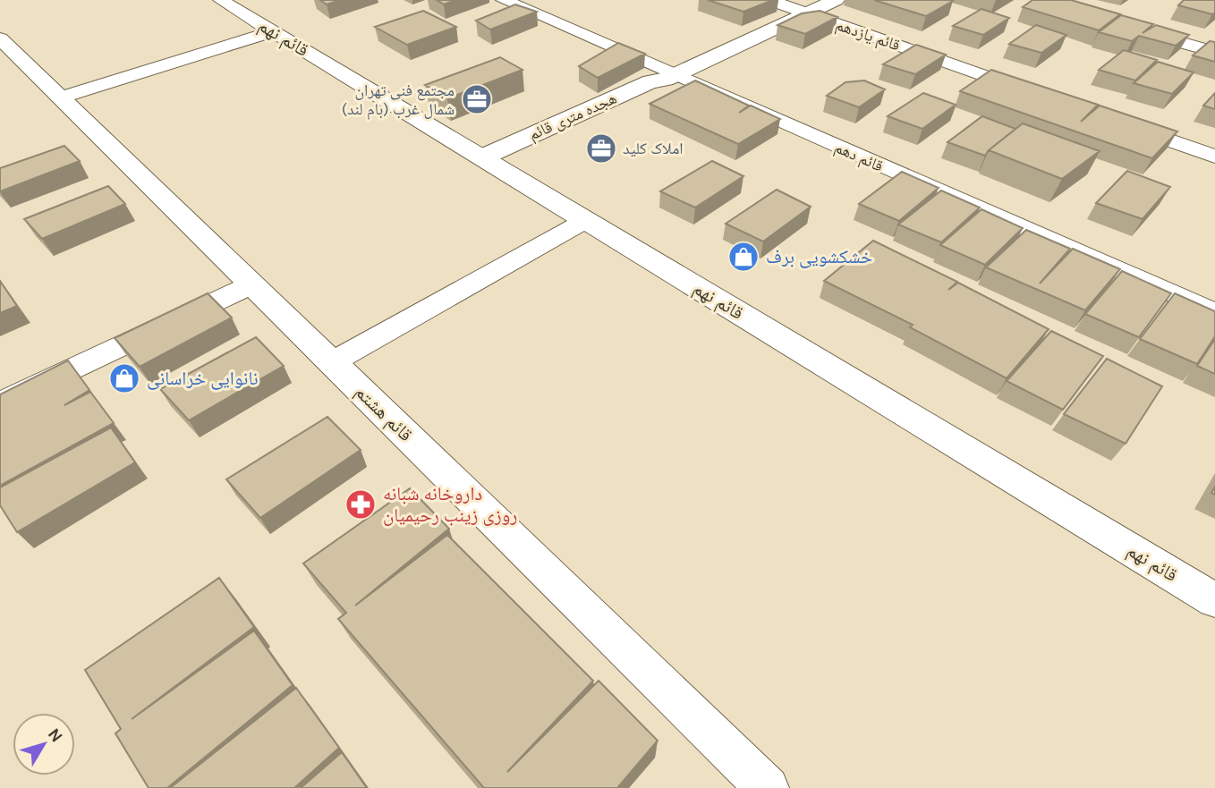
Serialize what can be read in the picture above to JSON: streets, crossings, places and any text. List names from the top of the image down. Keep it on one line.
{"streets":{"street":["قائم یازدهم","قائم نهم","هجده متری قائم","قائم دهم","قائم هشتم"]},"crossings":[["قائم یازدهم","هجده متری قائم"],["قائم نهم","هجده متری قائم"],["هجده متری قائم","قائم دهم"]],"places":{"office":["مجتمع فنی تهران شمال غرب (بام لند)","املاک کلید"],"shop":["خشکشویی برف","نانوایی خراسانی"],"pharmacy":["داروخانه شبانه روزی زینب رحیمیان"]},"north":"top right"}
